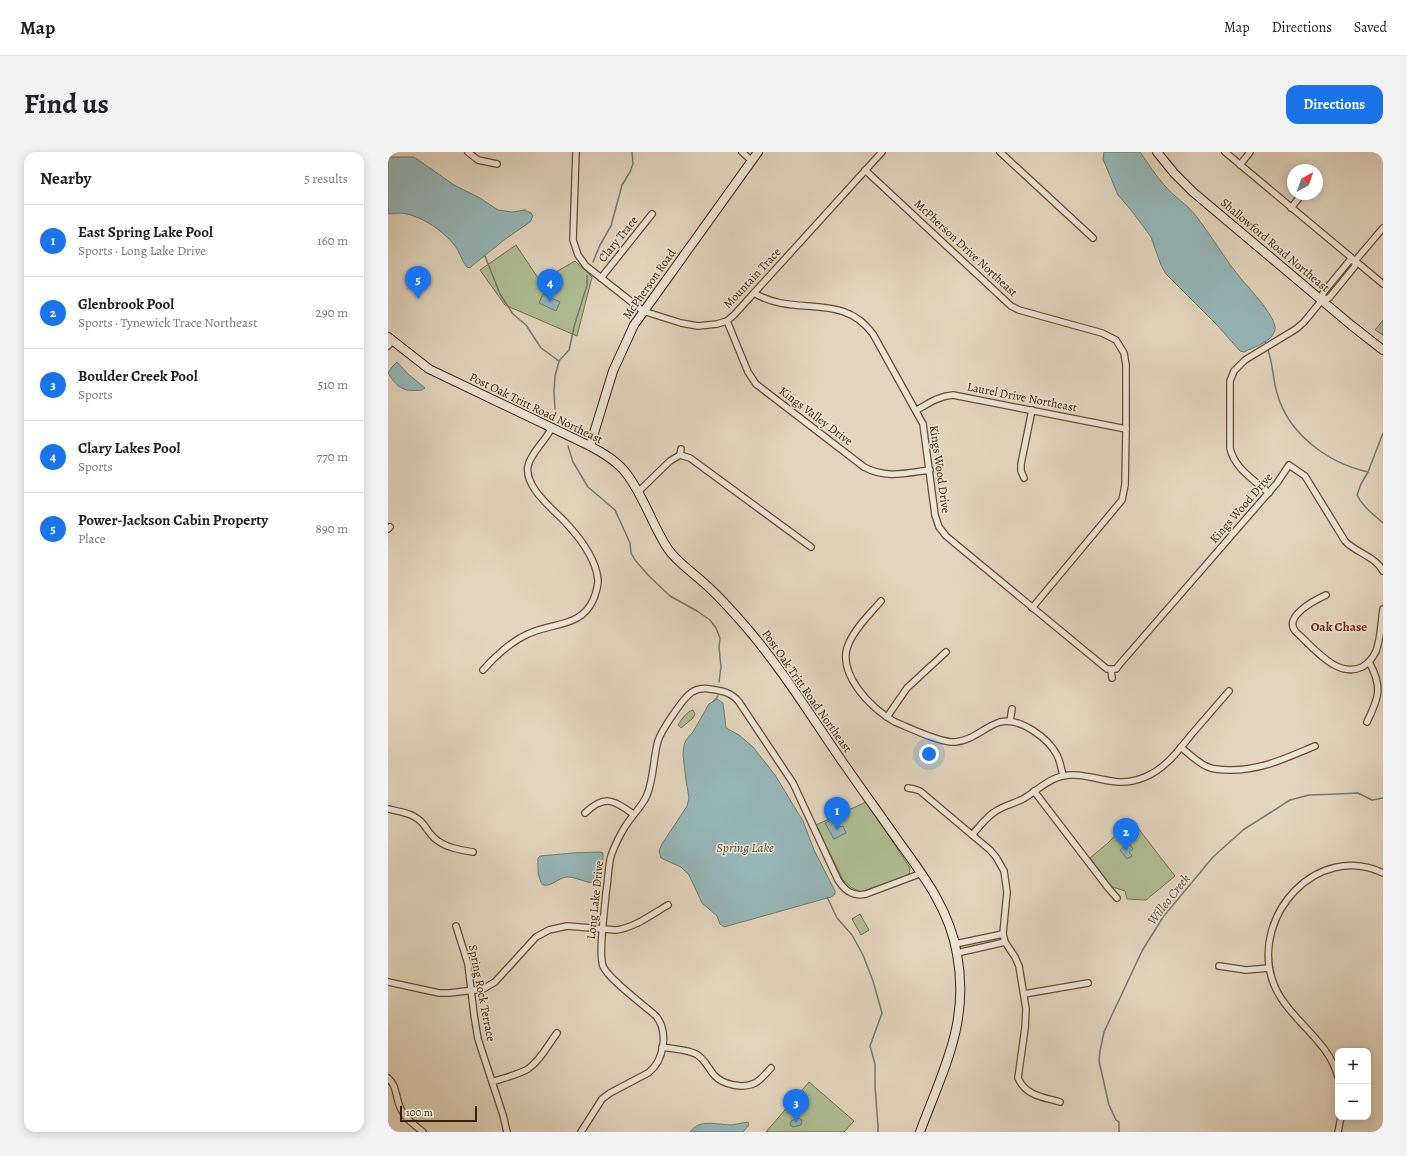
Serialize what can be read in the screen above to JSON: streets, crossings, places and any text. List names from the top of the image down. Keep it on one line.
{"streets":{"street":["Clary Trace","Shallowford Road Northeast","McPherson Drive Northeast","Mountain Trace","McPherson Road","Laurel Drive Northeast","Post Oak Tritt Road Northeast","Kings Valley Drive","Kings Wood Drive","Long Lake Drive","Spring Rock Terrace"]},"crossings":[["Clary Trace","Mountain Trace"],["McPherson Drive Northeast","Mountain Trace"],["McPherson Drive Northeast","Laurel Drive Northeast"],["McPherson Drive Northeast","Kings Wood Drive"],["Mountain Trace","McPherson Road"],["Mountain Trace","Kings Valley Drive"],["Mountain Trace","Kings Wood Drive"],["McPherson Road","Post Oak Tritt Road Northeast"],["Laurel Drive Northeast","Kings Wood Drive"],["Post Oak Tritt Road Northeast","Long Lake Drive"],["Kings Valley Drive","Kings Wood Drive"]],"districts":["Oak Chase"],"water":["Spring Lake","Willeo Creek"],"scale_bar":"100 m","north":"top right","page":{"header":"Map","nav":["Map","Directions","Saved"],"title":"Find us","buttons":"Directions","heading":["Nearby","5 results"],"list":[{"mark":"1","name":"East Spring Lake Pool","note":"Sports · Long Lake Drive","value":"160 m"},{"mark":"2","name":"Glenbrook Pool","note":"Sports · Tynewick Trace Northeast","value":"290 m"},{"mark":"3","name":"Boulder Creek Pool","note":"Sports","value":"510 m"},{"mark":"4","name":"Clary Lakes Pool","note":"Sports","value":"770 m"},{"mark":"5","name":"Power-Jackson Cabin Property","note":"Place","value":"890 m"}],"pins":["5","4","1","2","3"],"map_buttons":["+","−"],"scale":"100 m"}}
